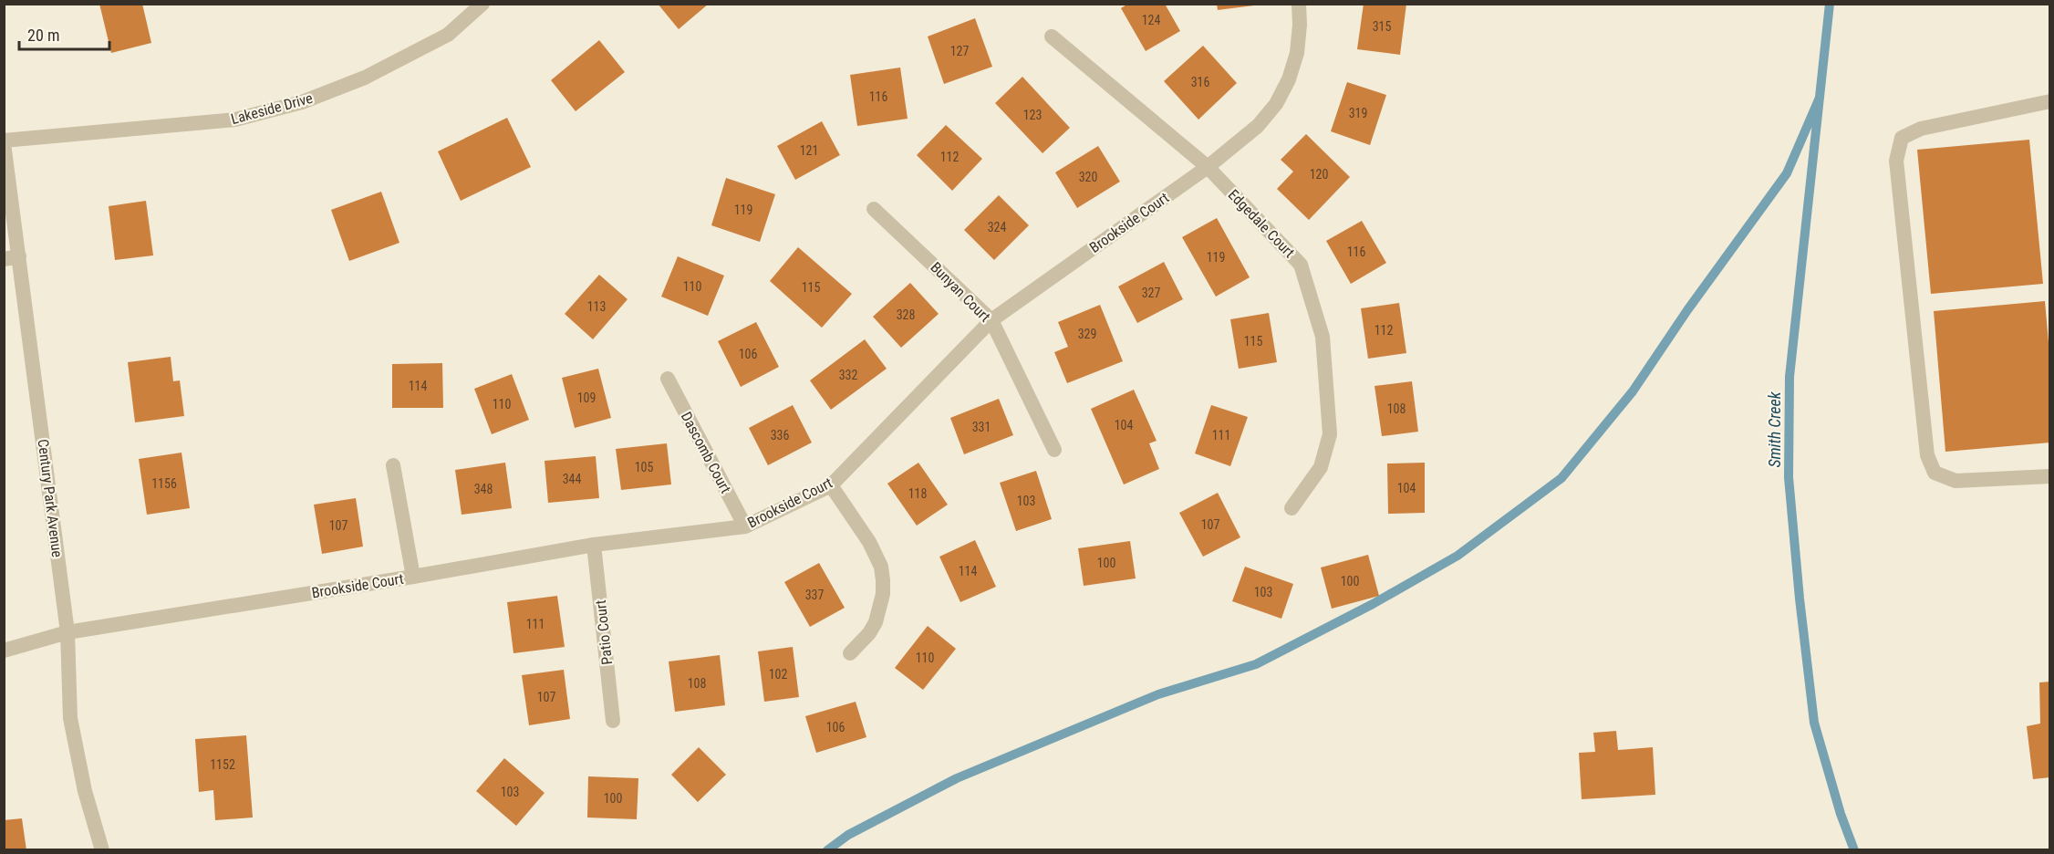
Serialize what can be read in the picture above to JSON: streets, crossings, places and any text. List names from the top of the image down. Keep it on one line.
{"streets":{"street":["Lakeside Drive","Brookside Court","Edgedale Court","Bunyan Court","Dascomb Court","Century Park Avenue","Patio Court"]},"crossings":[["Lakeside Drive","Century Park Avenue"],["Brookside Court","Edgedale Court"],["Brookside Court","Bunyan Court"],["Brookside Court","Dascomb Court"],["Brookside Court","Century Park Avenue"],["Brookside Court","Patio Court"]],"water":["Smith Creek"],"house_numbers":["124","315","127","316","116","319","123","121","112","120","320","119","324","116","119","110","115","327","113","328","112","329","115","106","332","114","109","110","108","104","331","336","111","105","344","1156","104","348","118","103","107","107","100","114","100","103","337","111","110","102","108","107","106","1152","103","100"],"scale_bar":"20 m"}
